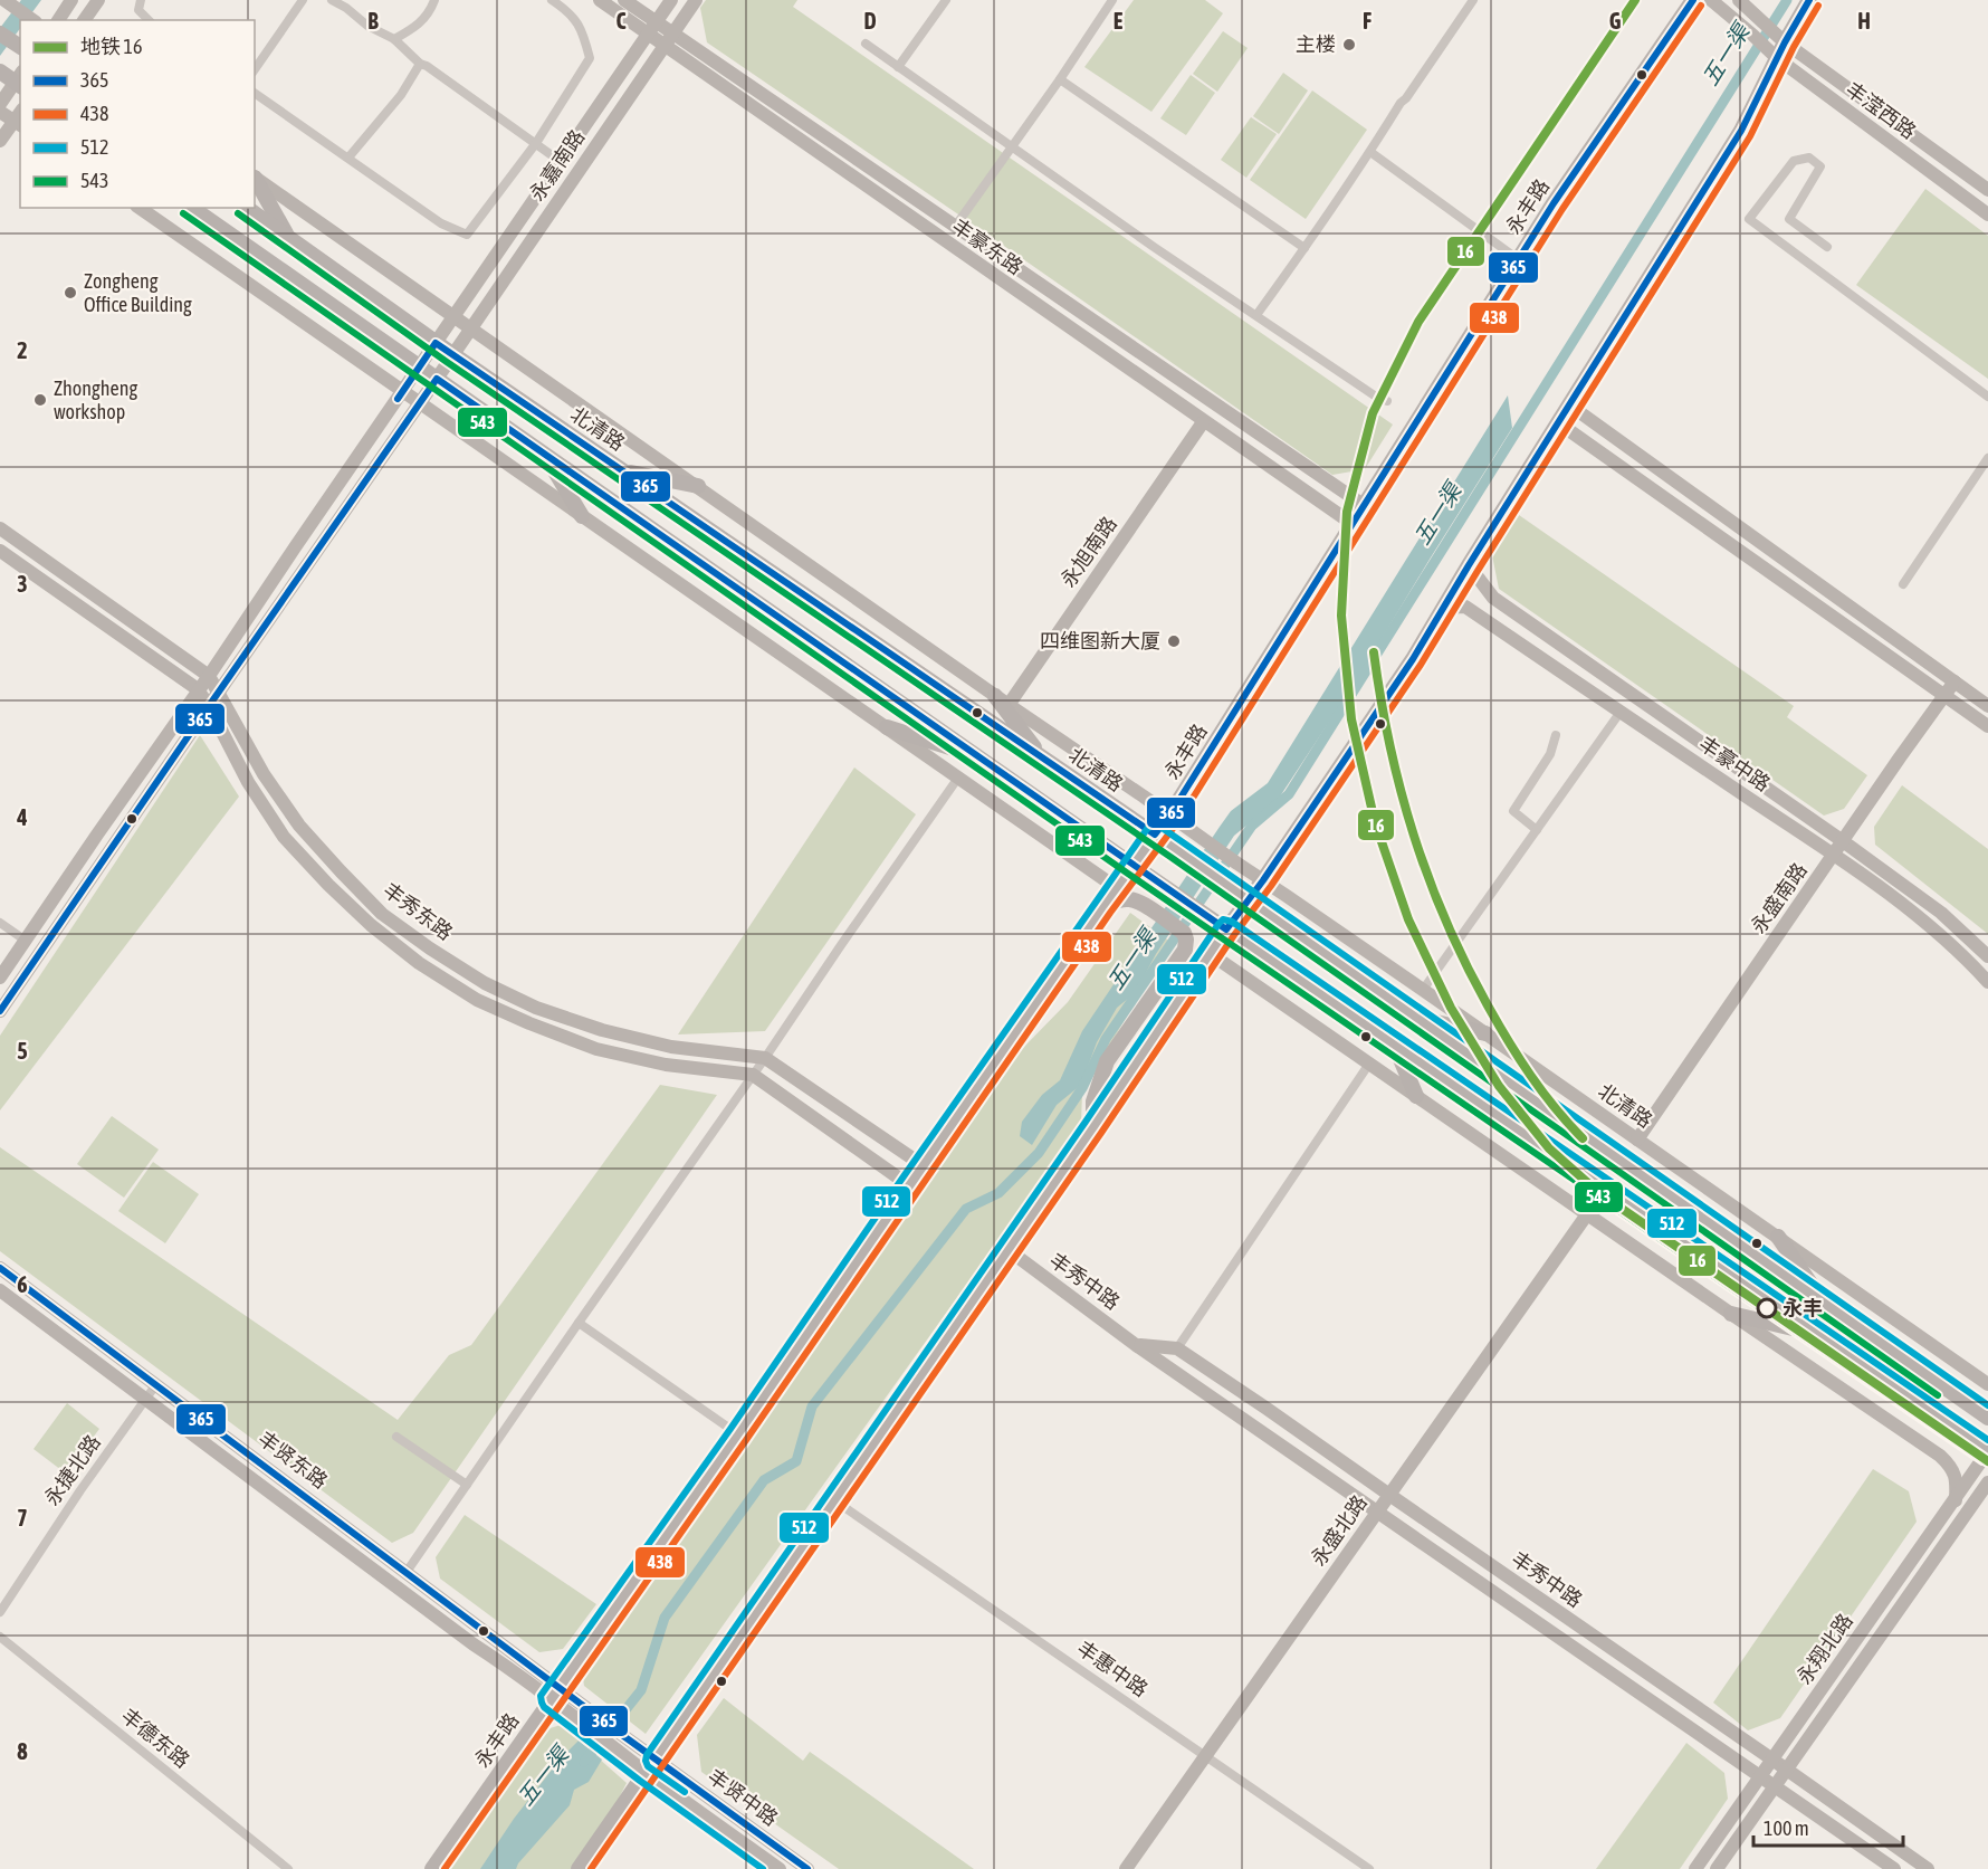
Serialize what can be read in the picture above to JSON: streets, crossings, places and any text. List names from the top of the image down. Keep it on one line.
{"streets":{"main road":["永丰路","北清路"],"street":["丰滢西路","永嘉南路","丰豪东路","永旭南路","丰豪中路","永盛南路","丰秀东路","丰秀中路","丰贤东路","永捷北路","永盛北路","永翔北路","丰惠中路","丰德东路","丰贤中路"]},"crossings":[["永嘉南路","丰豪东路"],["永嘉南路","北清路"],["永嘉南路","丰秀东路"],["永丰路","丰豪东路"],["永丰路","北清路"],["永丰路","丰秀东路"],["永丰路","丰贤东路"],["丰豪东路","永旭南路"],["北清路","永旭南路"],["北清路","永盛南路"],["丰豪中路","永盛南路"],["丰秀中路","永盛北路"],["丰秀中路","永翔北路"],["丰贤东路","永捷北路"],["永盛北路","丰惠中路"]],"water":["五一渠"],"places":["主楼","Zongheng Office Building","Zhongheng workshop","四维图新大厦","永丰"],"lines":["metro line 16","transit line 365","transit line 438","transit line 543","transit line 512"],"legend":["地铁 16","365","438","512","543"],"scale_bar":"100 m","grid":{"columns":["B","C","D","E","F","G","H"],"rows":["2","3","4","5","6","7","8"]}}
